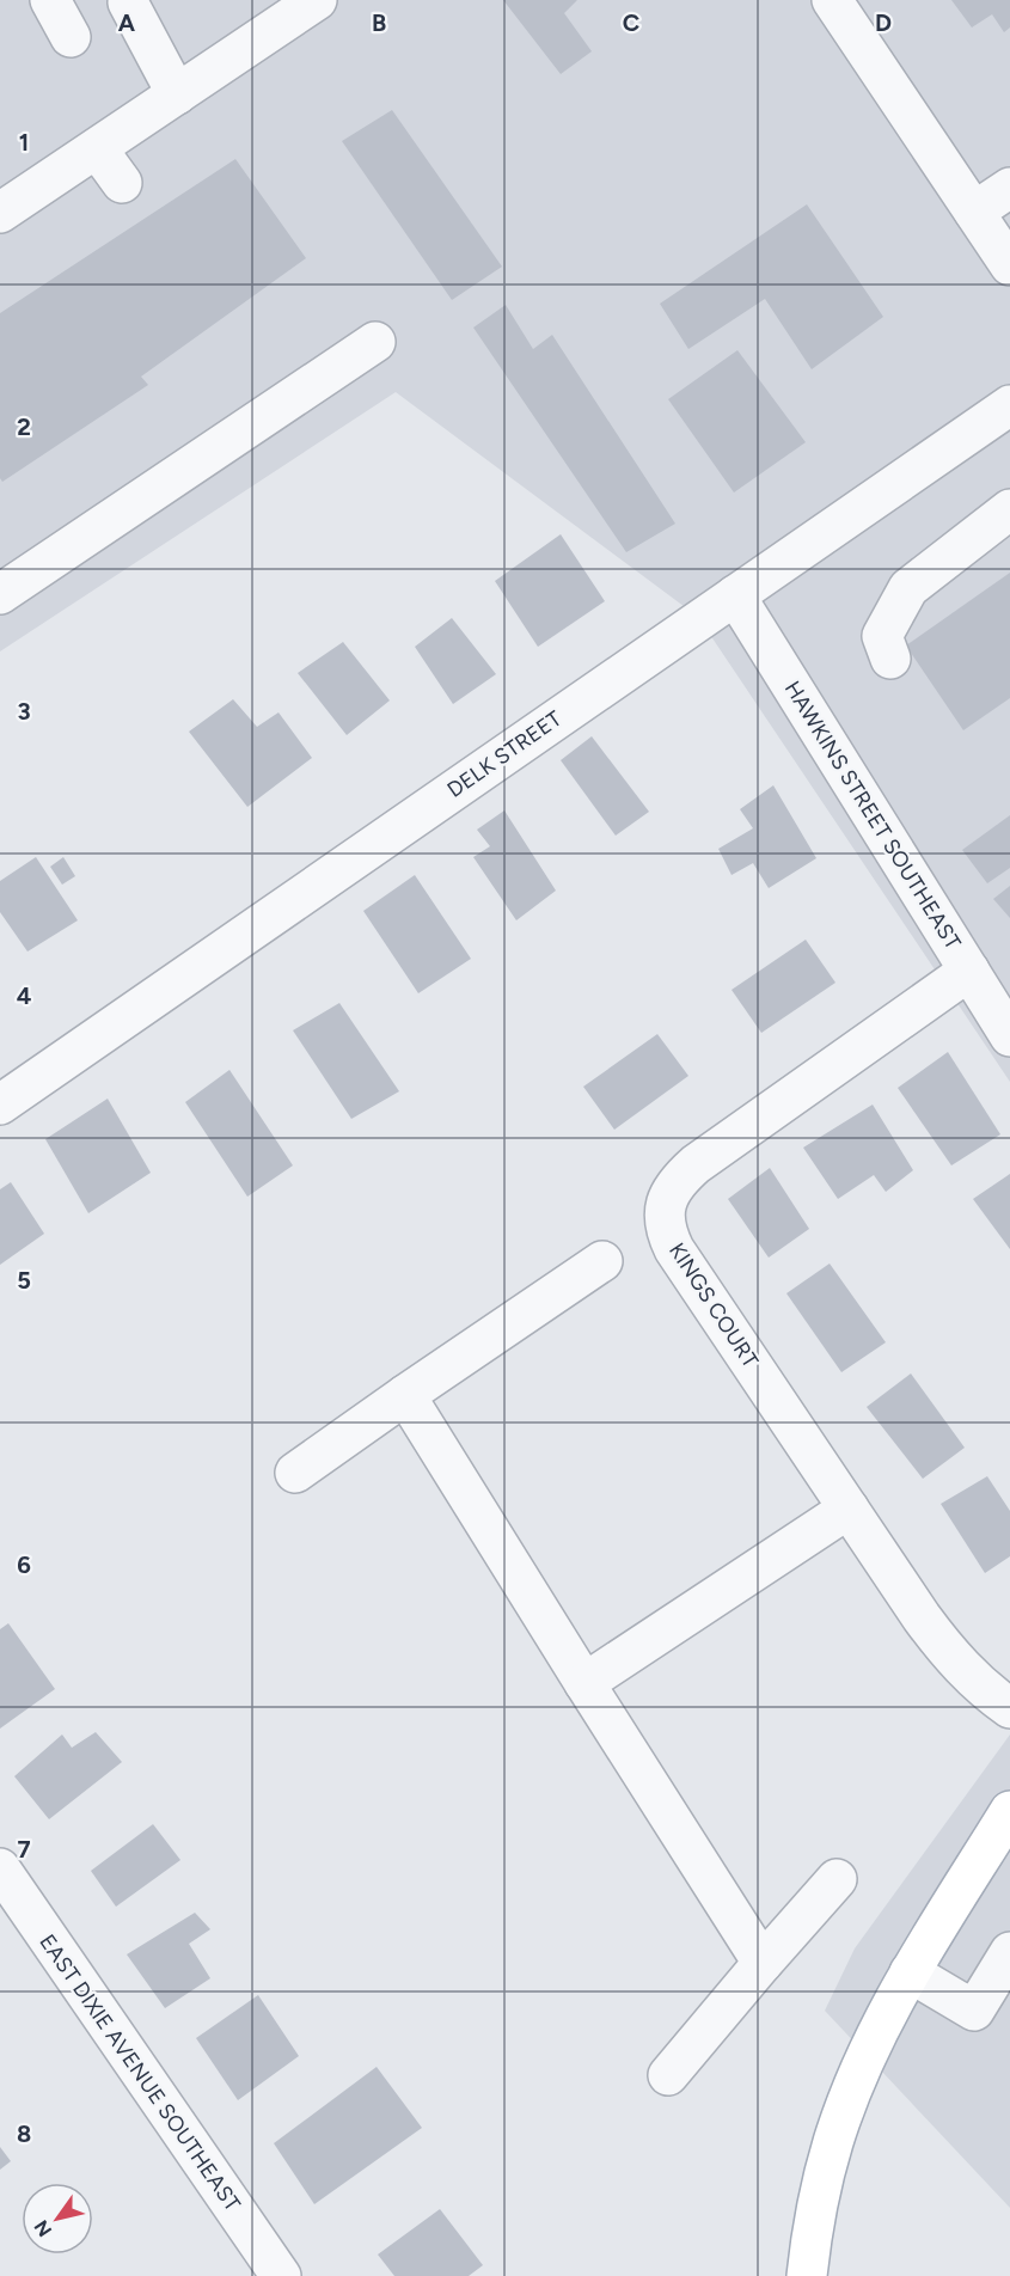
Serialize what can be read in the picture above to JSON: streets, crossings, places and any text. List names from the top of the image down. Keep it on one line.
{"streets":{"street":["DELK STREET","HAWKINS STREET SOUTHEAST","KINGS COURT","EAST DIXIE AVENUE SOUTHEAST"]},"crossings":[["DELK STREET","HAWKINS STREET SOUTHEAST"],["HAWKINS STREET SOUTHEAST","KINGS COURT"]],"north":"bottom left","grid":{"columns":["A","B","C","D"],"rows":["1","2","3","4","5","6","7","8"]}}
